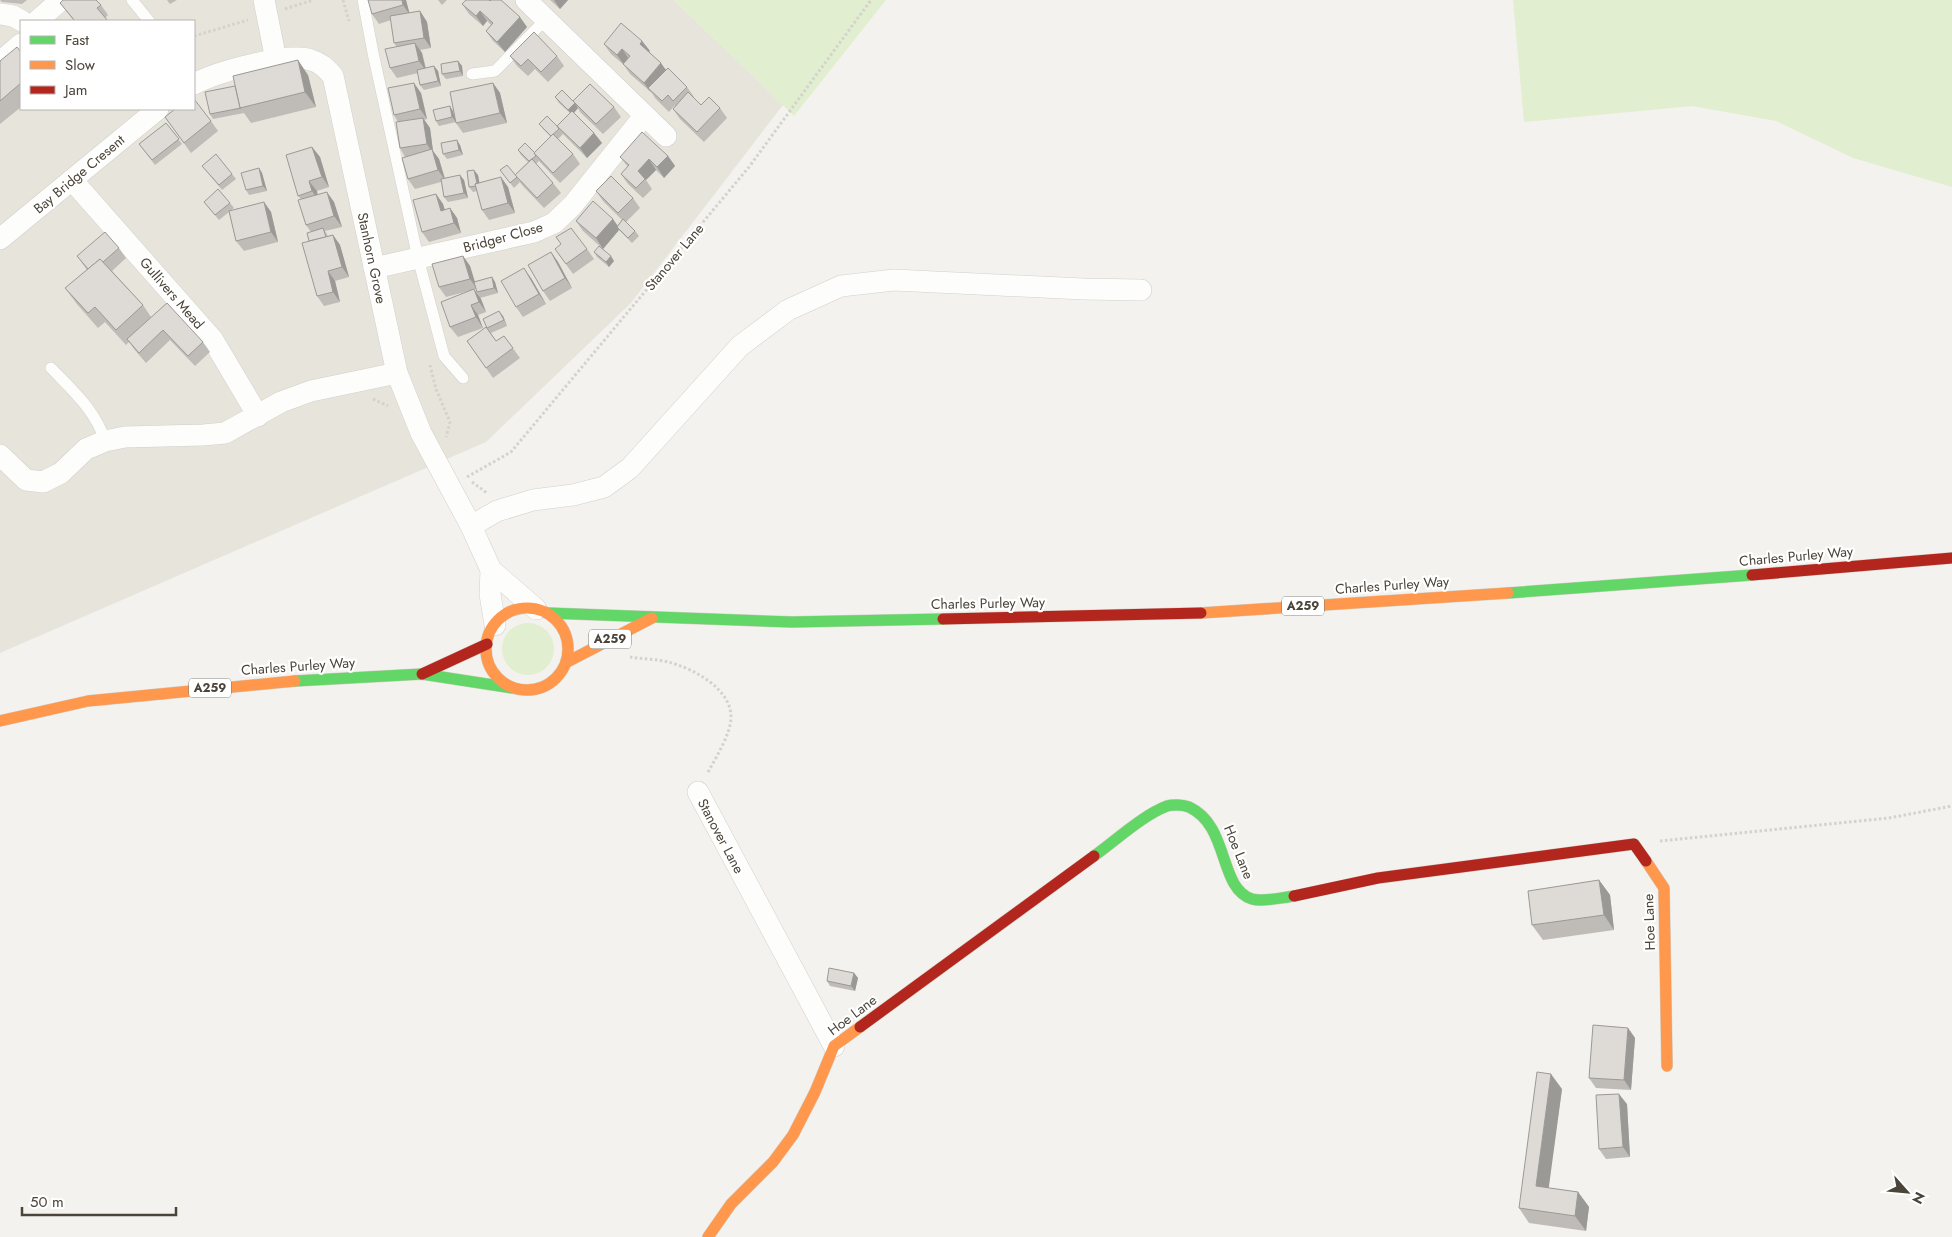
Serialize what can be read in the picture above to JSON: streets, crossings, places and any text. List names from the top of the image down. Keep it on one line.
{"streets":{"main road":["Charles Purley Way","A259","Hoe Lane"],"street":["Bay Bridge Cresent","Bridger Close","Stanover Lane","Stanhorn Grove","Gullivers Mead"]},"crossings":[["Bay Bridge Cresent","Gullivers Mead"],["Bridger Close","Stanhorn Grove"],["Stanover Lane","Stanhorn Grove"],["Stanover Lane","Hoe Lane"],["Stanhorn Grove","Charles Purley Way"]],"legend":["Fast","Slow","Jam"],"scale_bar":"50 m","north":"bottom right"}
